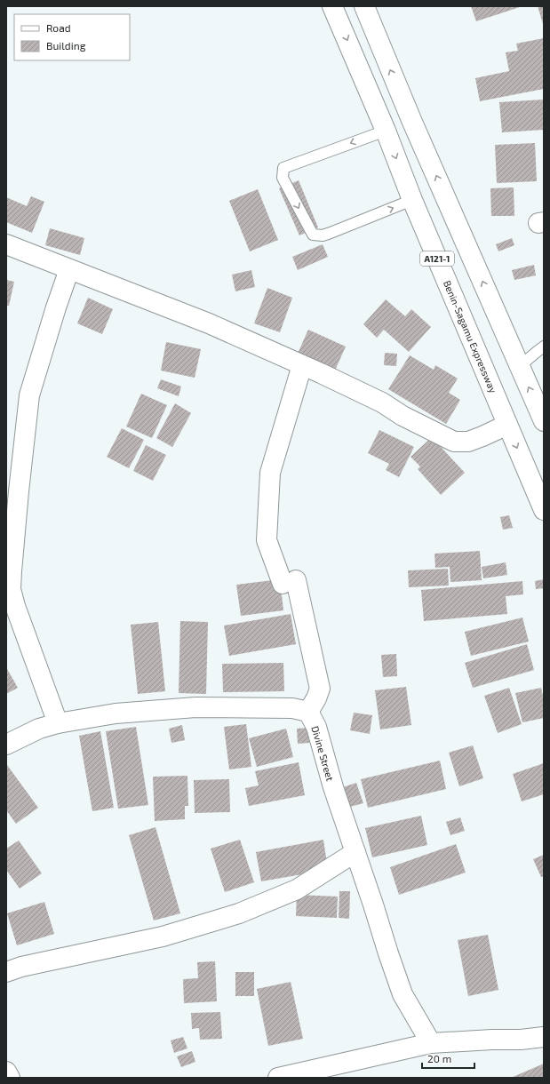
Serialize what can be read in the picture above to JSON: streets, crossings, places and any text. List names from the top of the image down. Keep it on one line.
{"streets":{"main road":["A121-1","Benin-Sagamu Expressway","Divine Street"]},"legend":["Road","Building"],"scale_bar":"20 m"}
